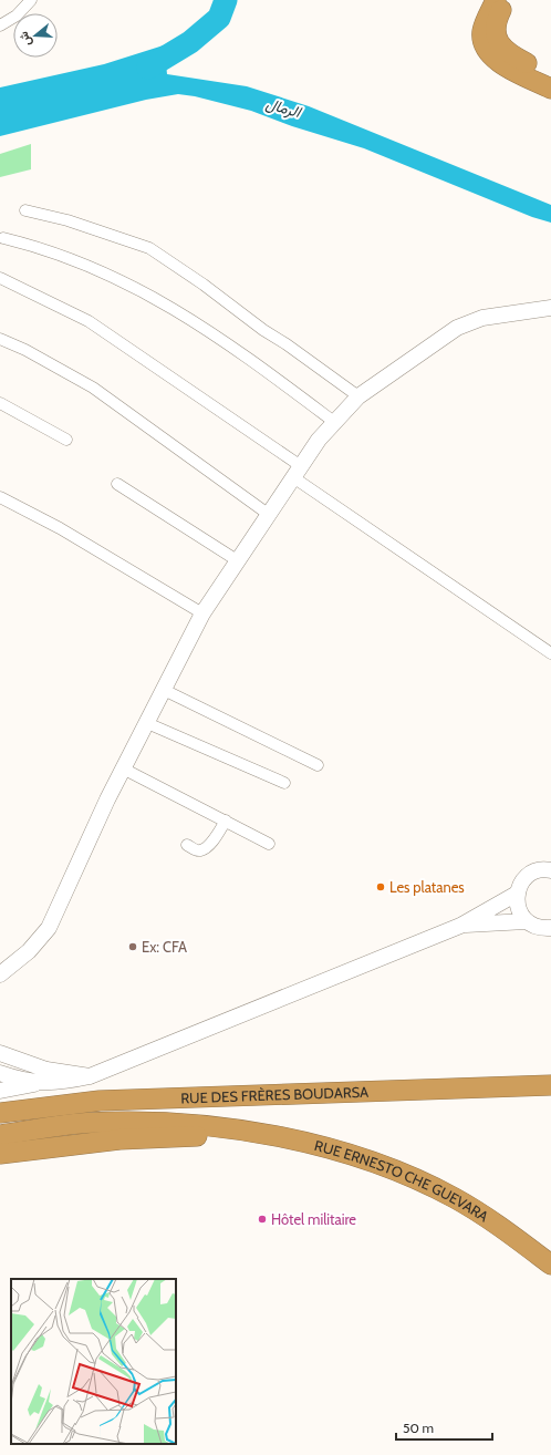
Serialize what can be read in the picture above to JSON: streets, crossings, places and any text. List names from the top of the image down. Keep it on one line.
{"streets":{"highway":["RUE DES FRÈRES BOUDARSA","RUE ERNESTO CHE GUEVARA"]},"water":["الرمال"],"places":["Les platanes","Ex: CFA","Hôtel militaire"],"scale_bar":"50 m","north":"left"}
